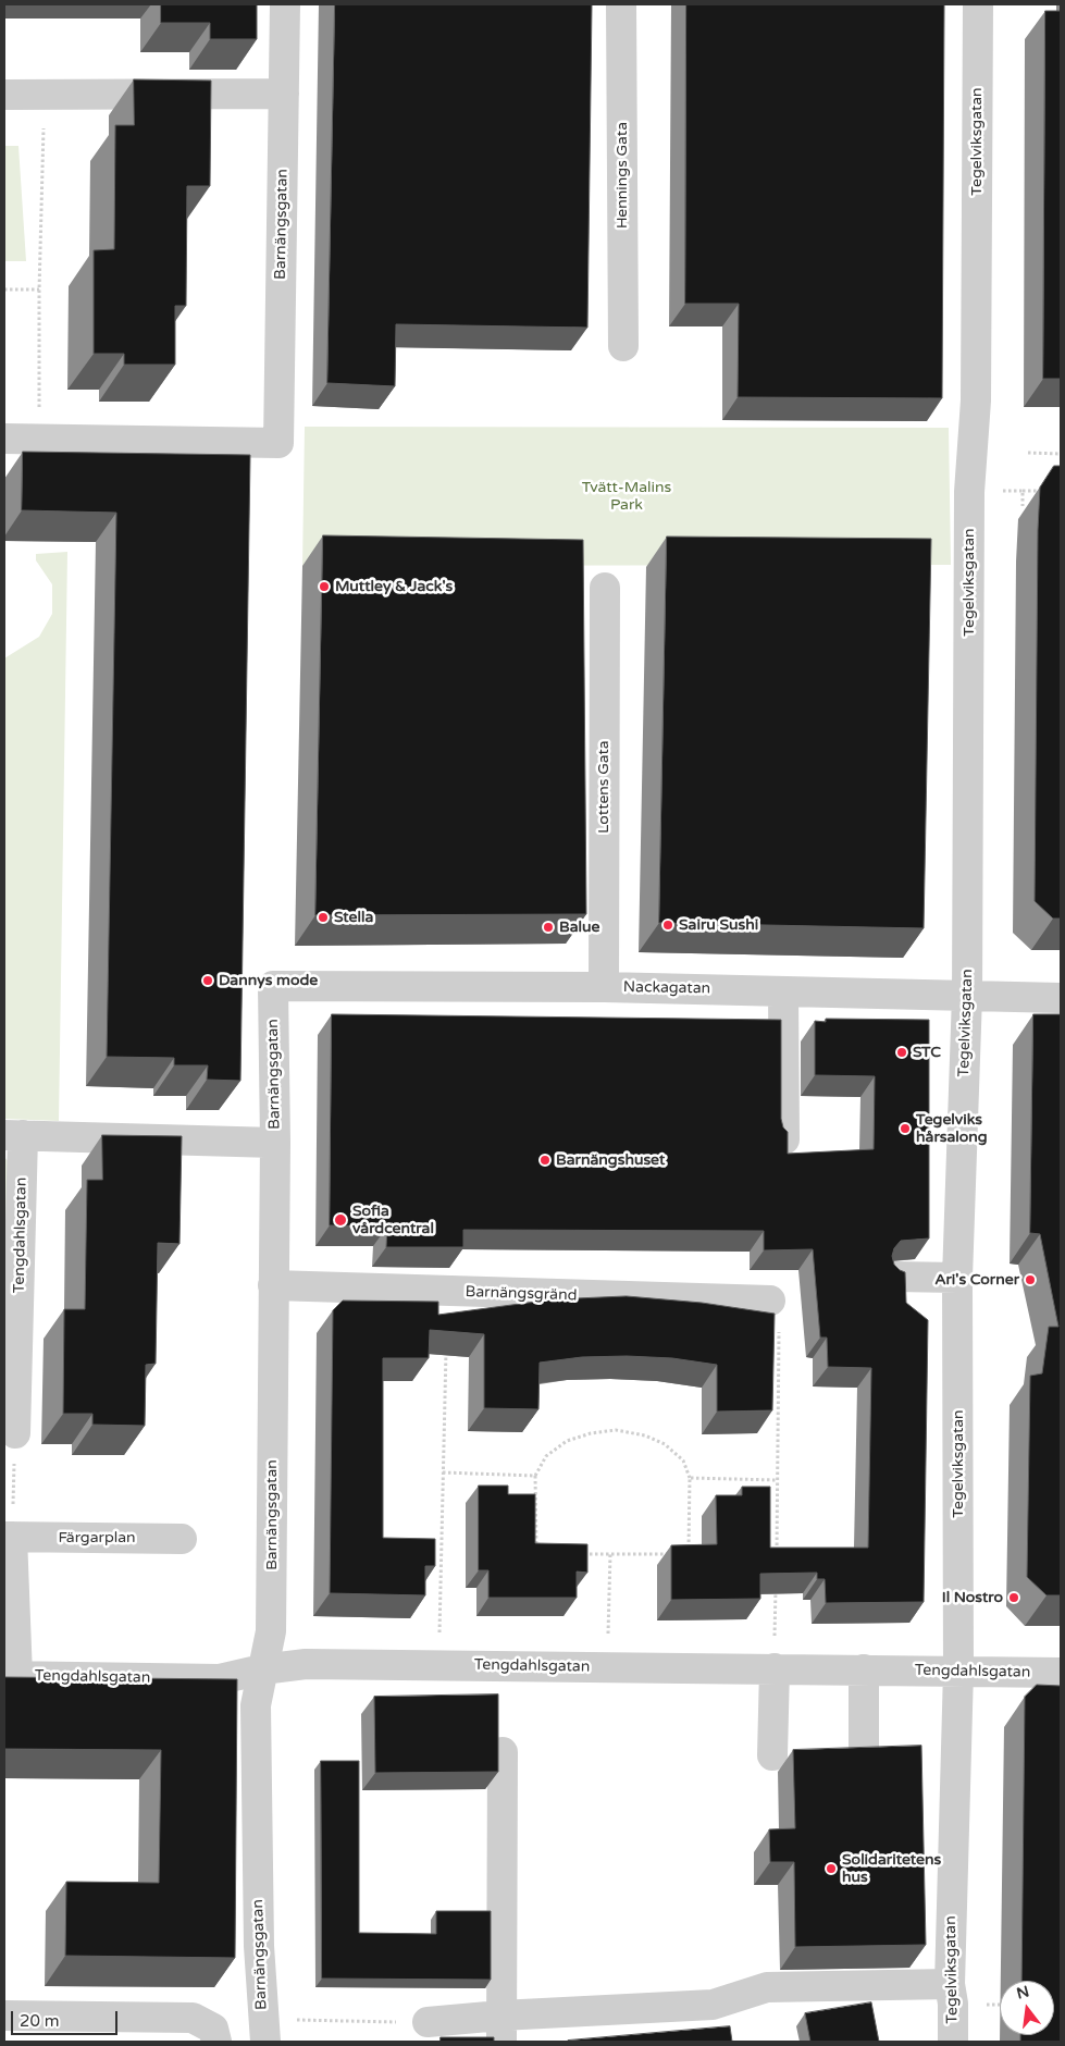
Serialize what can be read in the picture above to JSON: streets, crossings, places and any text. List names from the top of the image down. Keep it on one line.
{"streets":{"street":["Tegelviksgatan","Hennings Gata","Barnängsgatan","Lottens Gata","Nackagatan","Tengdahlsgatan","Barnängsgränd","Färgarplan"]},"crossings":[["Tegelviksgatan","Nackagatan"],["Tegelviksgatan","Tengdahlsgatan"],["Barnängsgatan","Nackagatan"],["Barnängsgatan","Tengdahlsgatan"],["Barnängsgatan","Barnängsgränd"],["Lottens Gata","Nackagatan"]],"parks":["Tvätt-Malins Park"],"places":["Muttley & Jack's","Stella","Sairu Sushi","Balue","Dannys mode","STC","Tegelviks hårsalong","Barnängshuset","Sofia vårdcentral","Ari's Corner","Il Nostro","Solidaritetens hus"],"scale_bar":"20 m","north":"top"}
